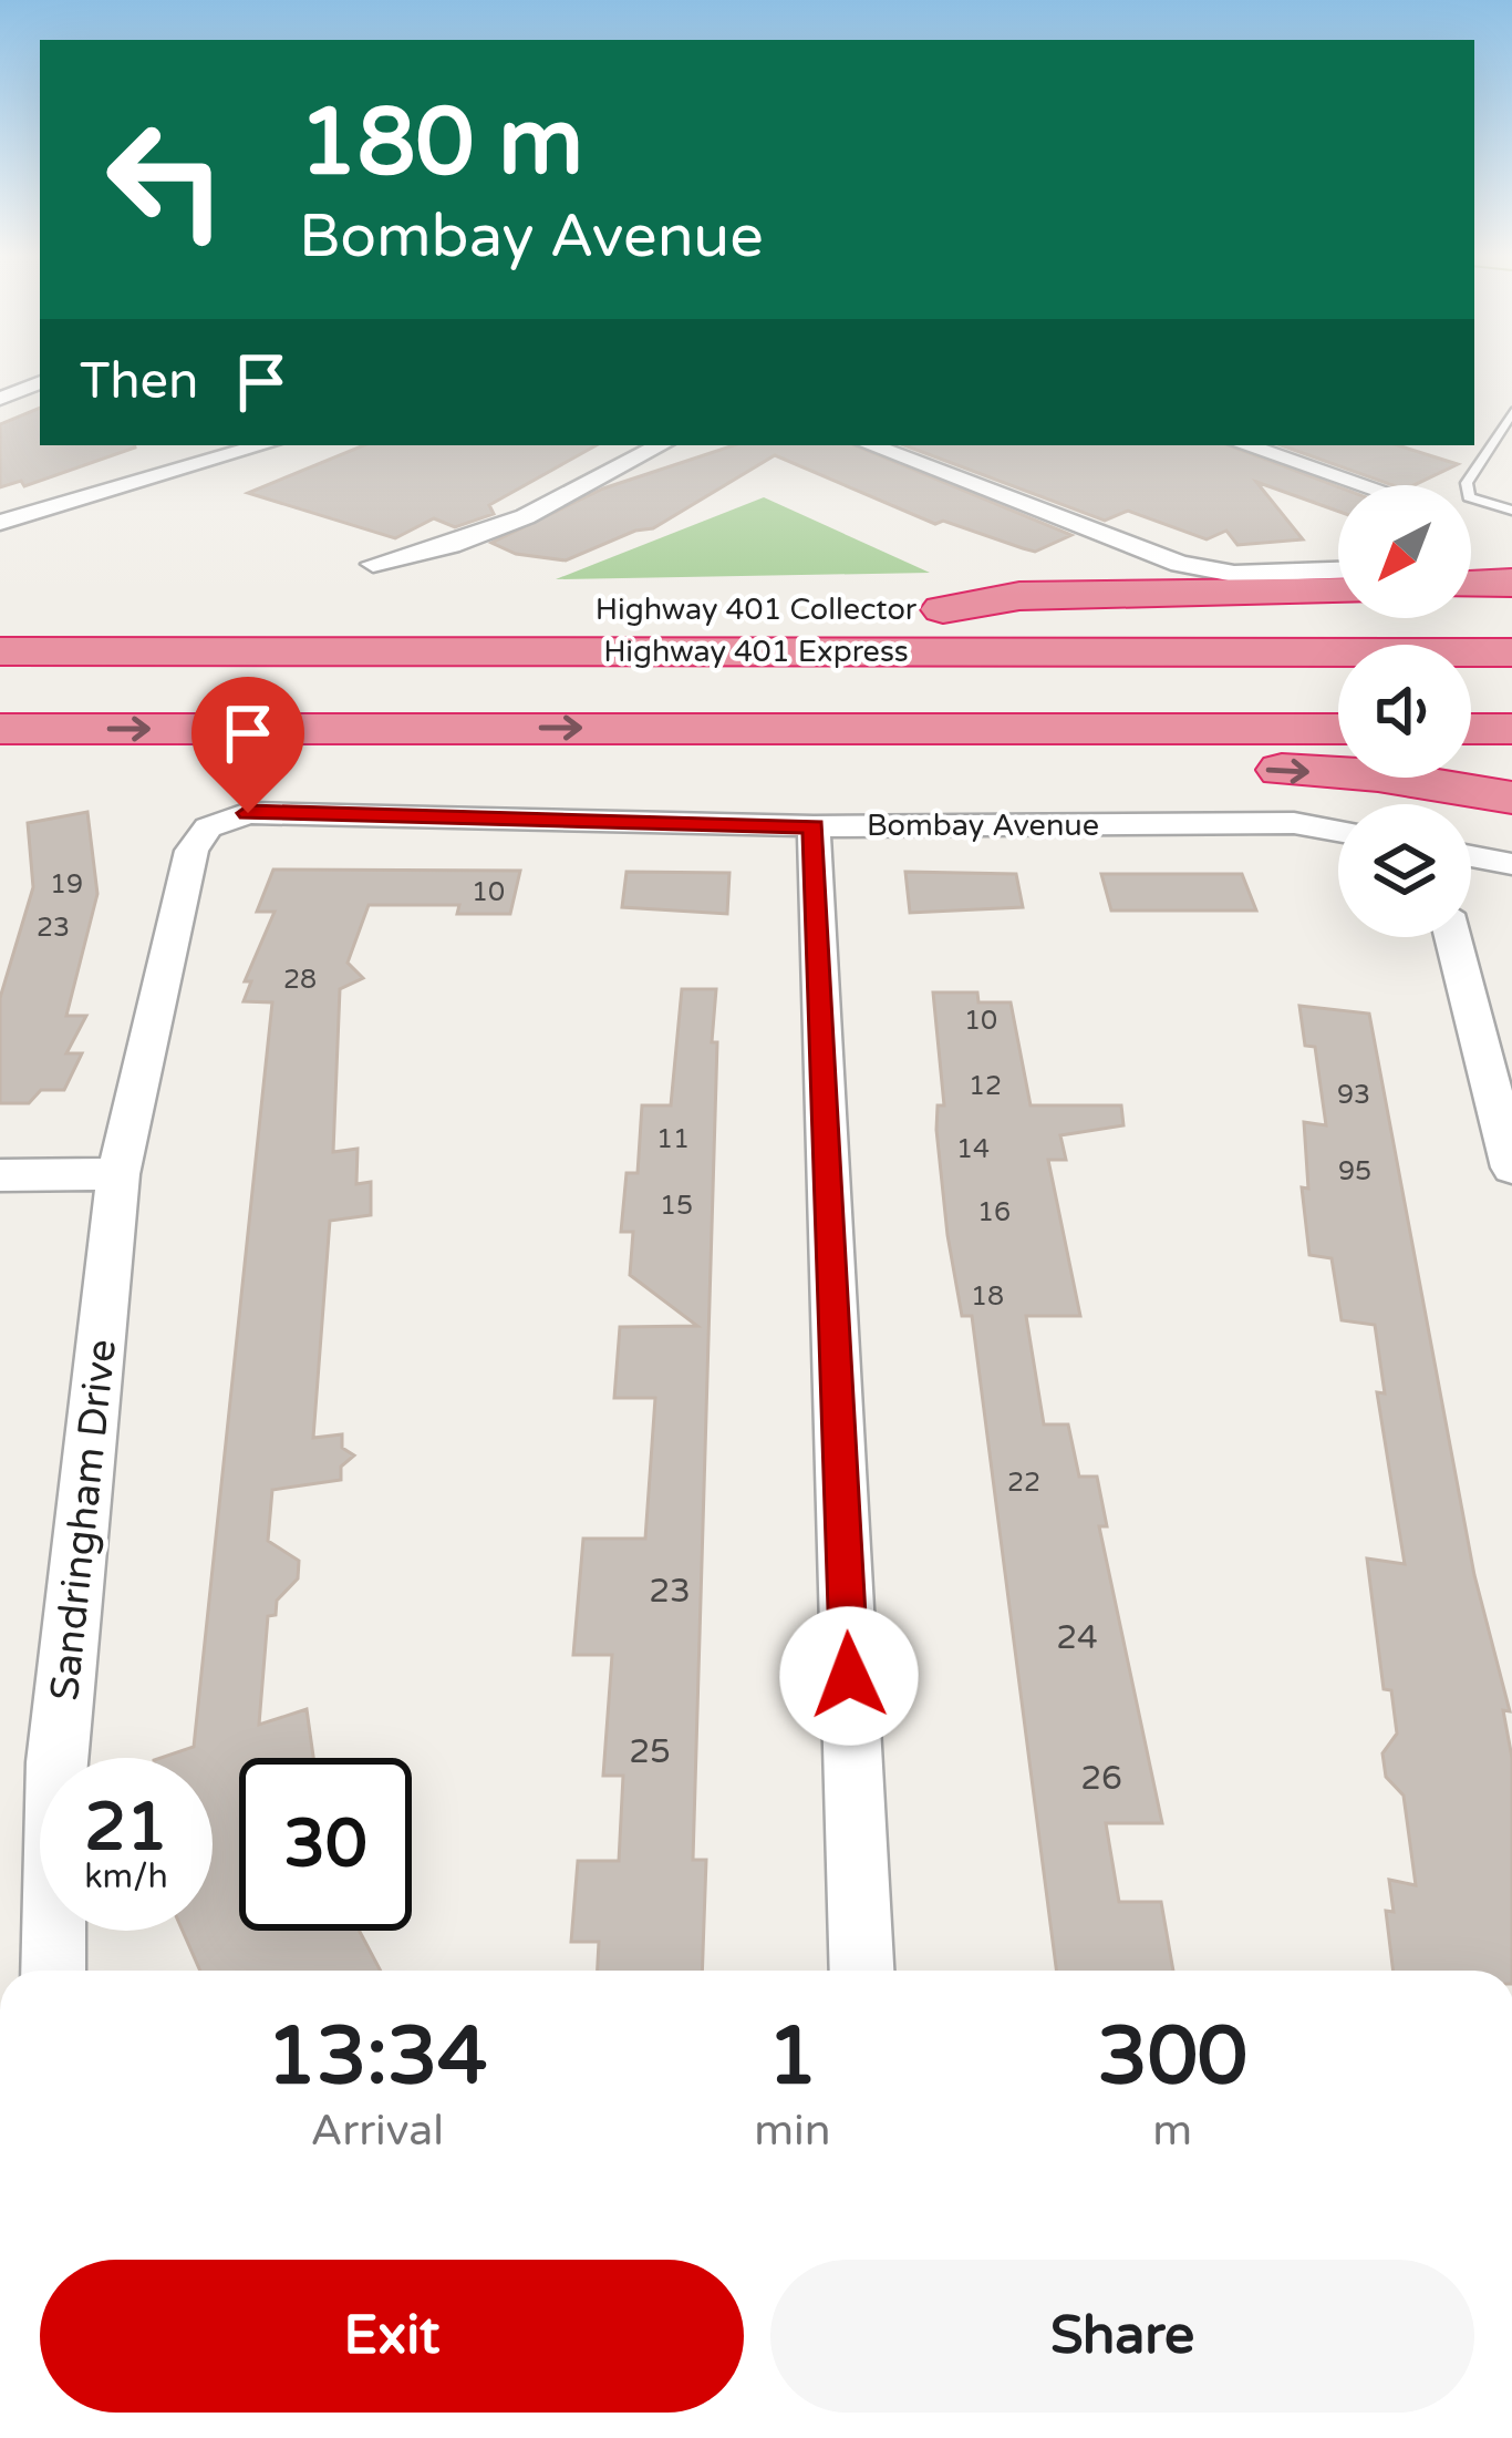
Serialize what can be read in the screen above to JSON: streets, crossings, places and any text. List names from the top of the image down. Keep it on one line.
{"streets":{"highway":["Highway 401 Collector","Highway 401 Express"],"street":["Bombay Avenue","Sandringham Drive"]},"crossings":[["Bombay Avenue","Sandringham Drive"]],"house_numbers":["19","10","23","28","10","12","93","11","14","95","15","16","18","22","23","24","25","26"],"north":"bottom left","page":{"turn":["180 m","Bombay Avenue"],"then":"Then","speed":"21 km/h","limit":"30","eta":["13:34","Arrival","1","min","300","m"],"buttons":["Exit","Share"]}}
